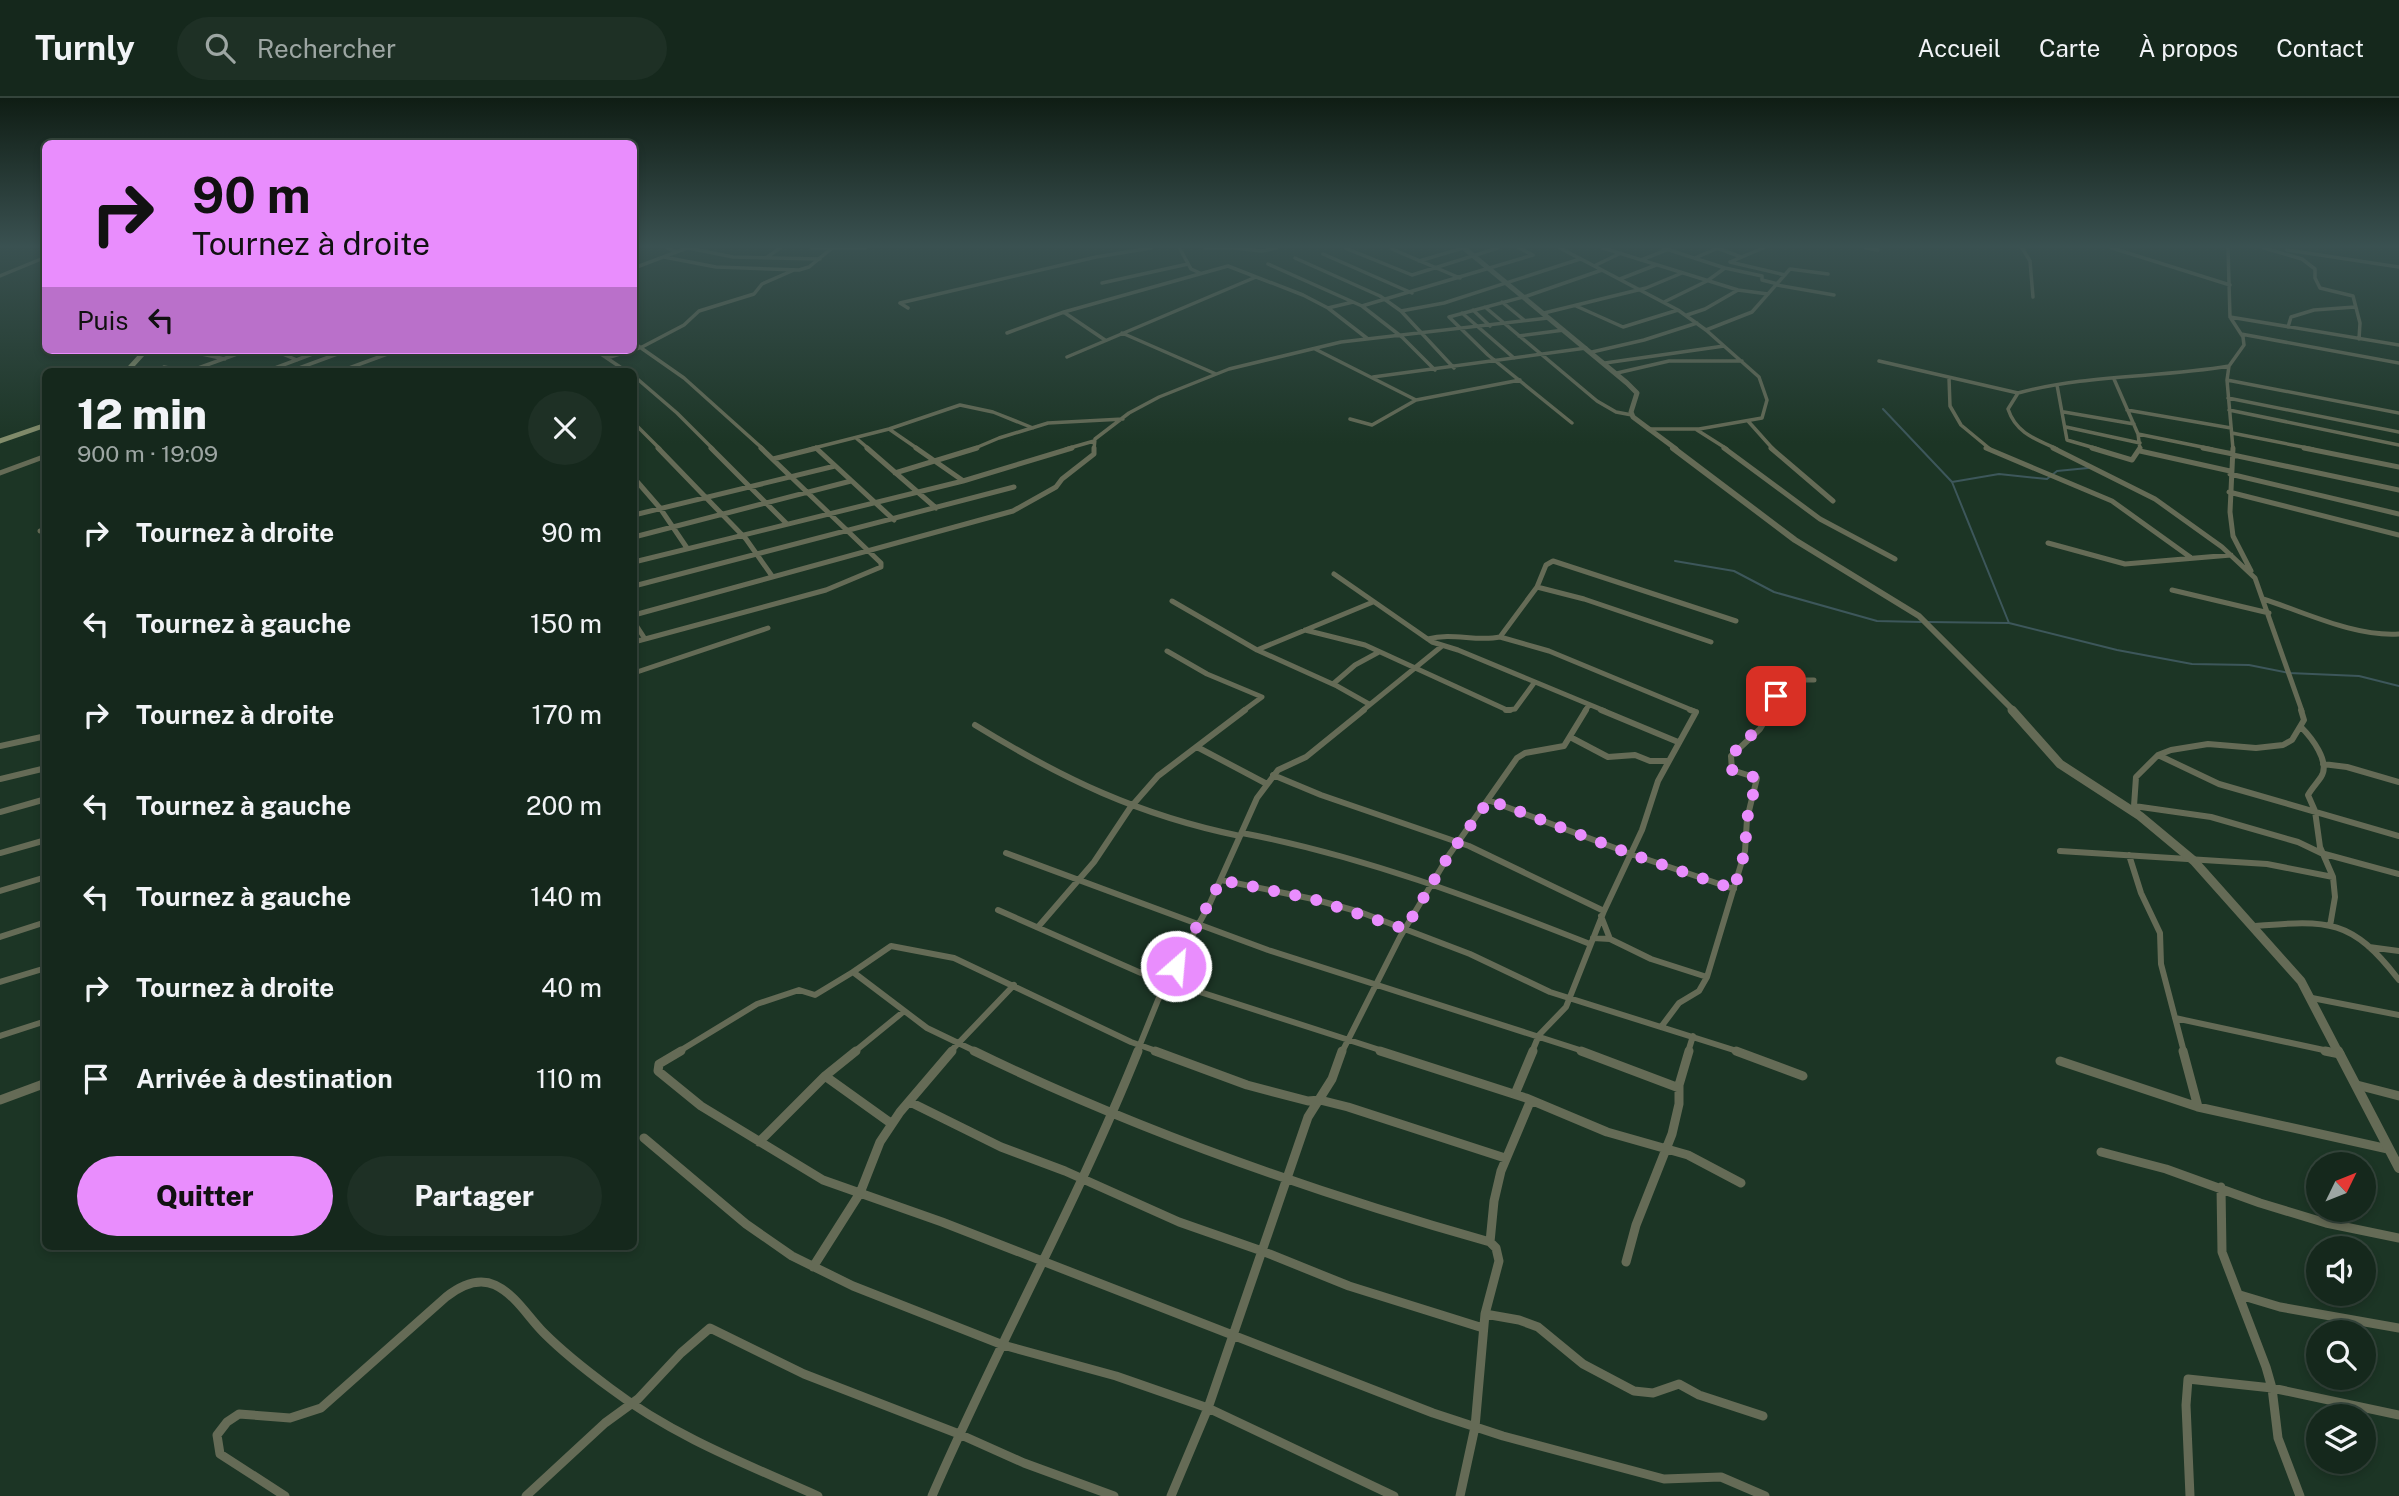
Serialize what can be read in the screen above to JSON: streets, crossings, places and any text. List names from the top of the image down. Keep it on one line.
{"north":"top right","page":{"header":"Turnly","search":"Rechercher","nav":["Accueil","Carte","À propos","Contact"],"turn":["90 m","Tournez à droite"],"then":"Puis","heading":["12 min","900 m · 19:09"],"list":[{"name":"Tournez à droite","value":"90 m"},{"name":"Tournez à gauche","value":"150 m"},{"name":"Tournez à droite","value":"170 m"},{"name":"Tournez à gauche","value":"200 m"},{"name":"Tournez à gauche","value":"140 m"},{"name":"Tournez à droite","value":"40 m"},{"name":"Arrivée à destination","value":"110 m"}],"buttons":["Quitter","Partager"]}}
